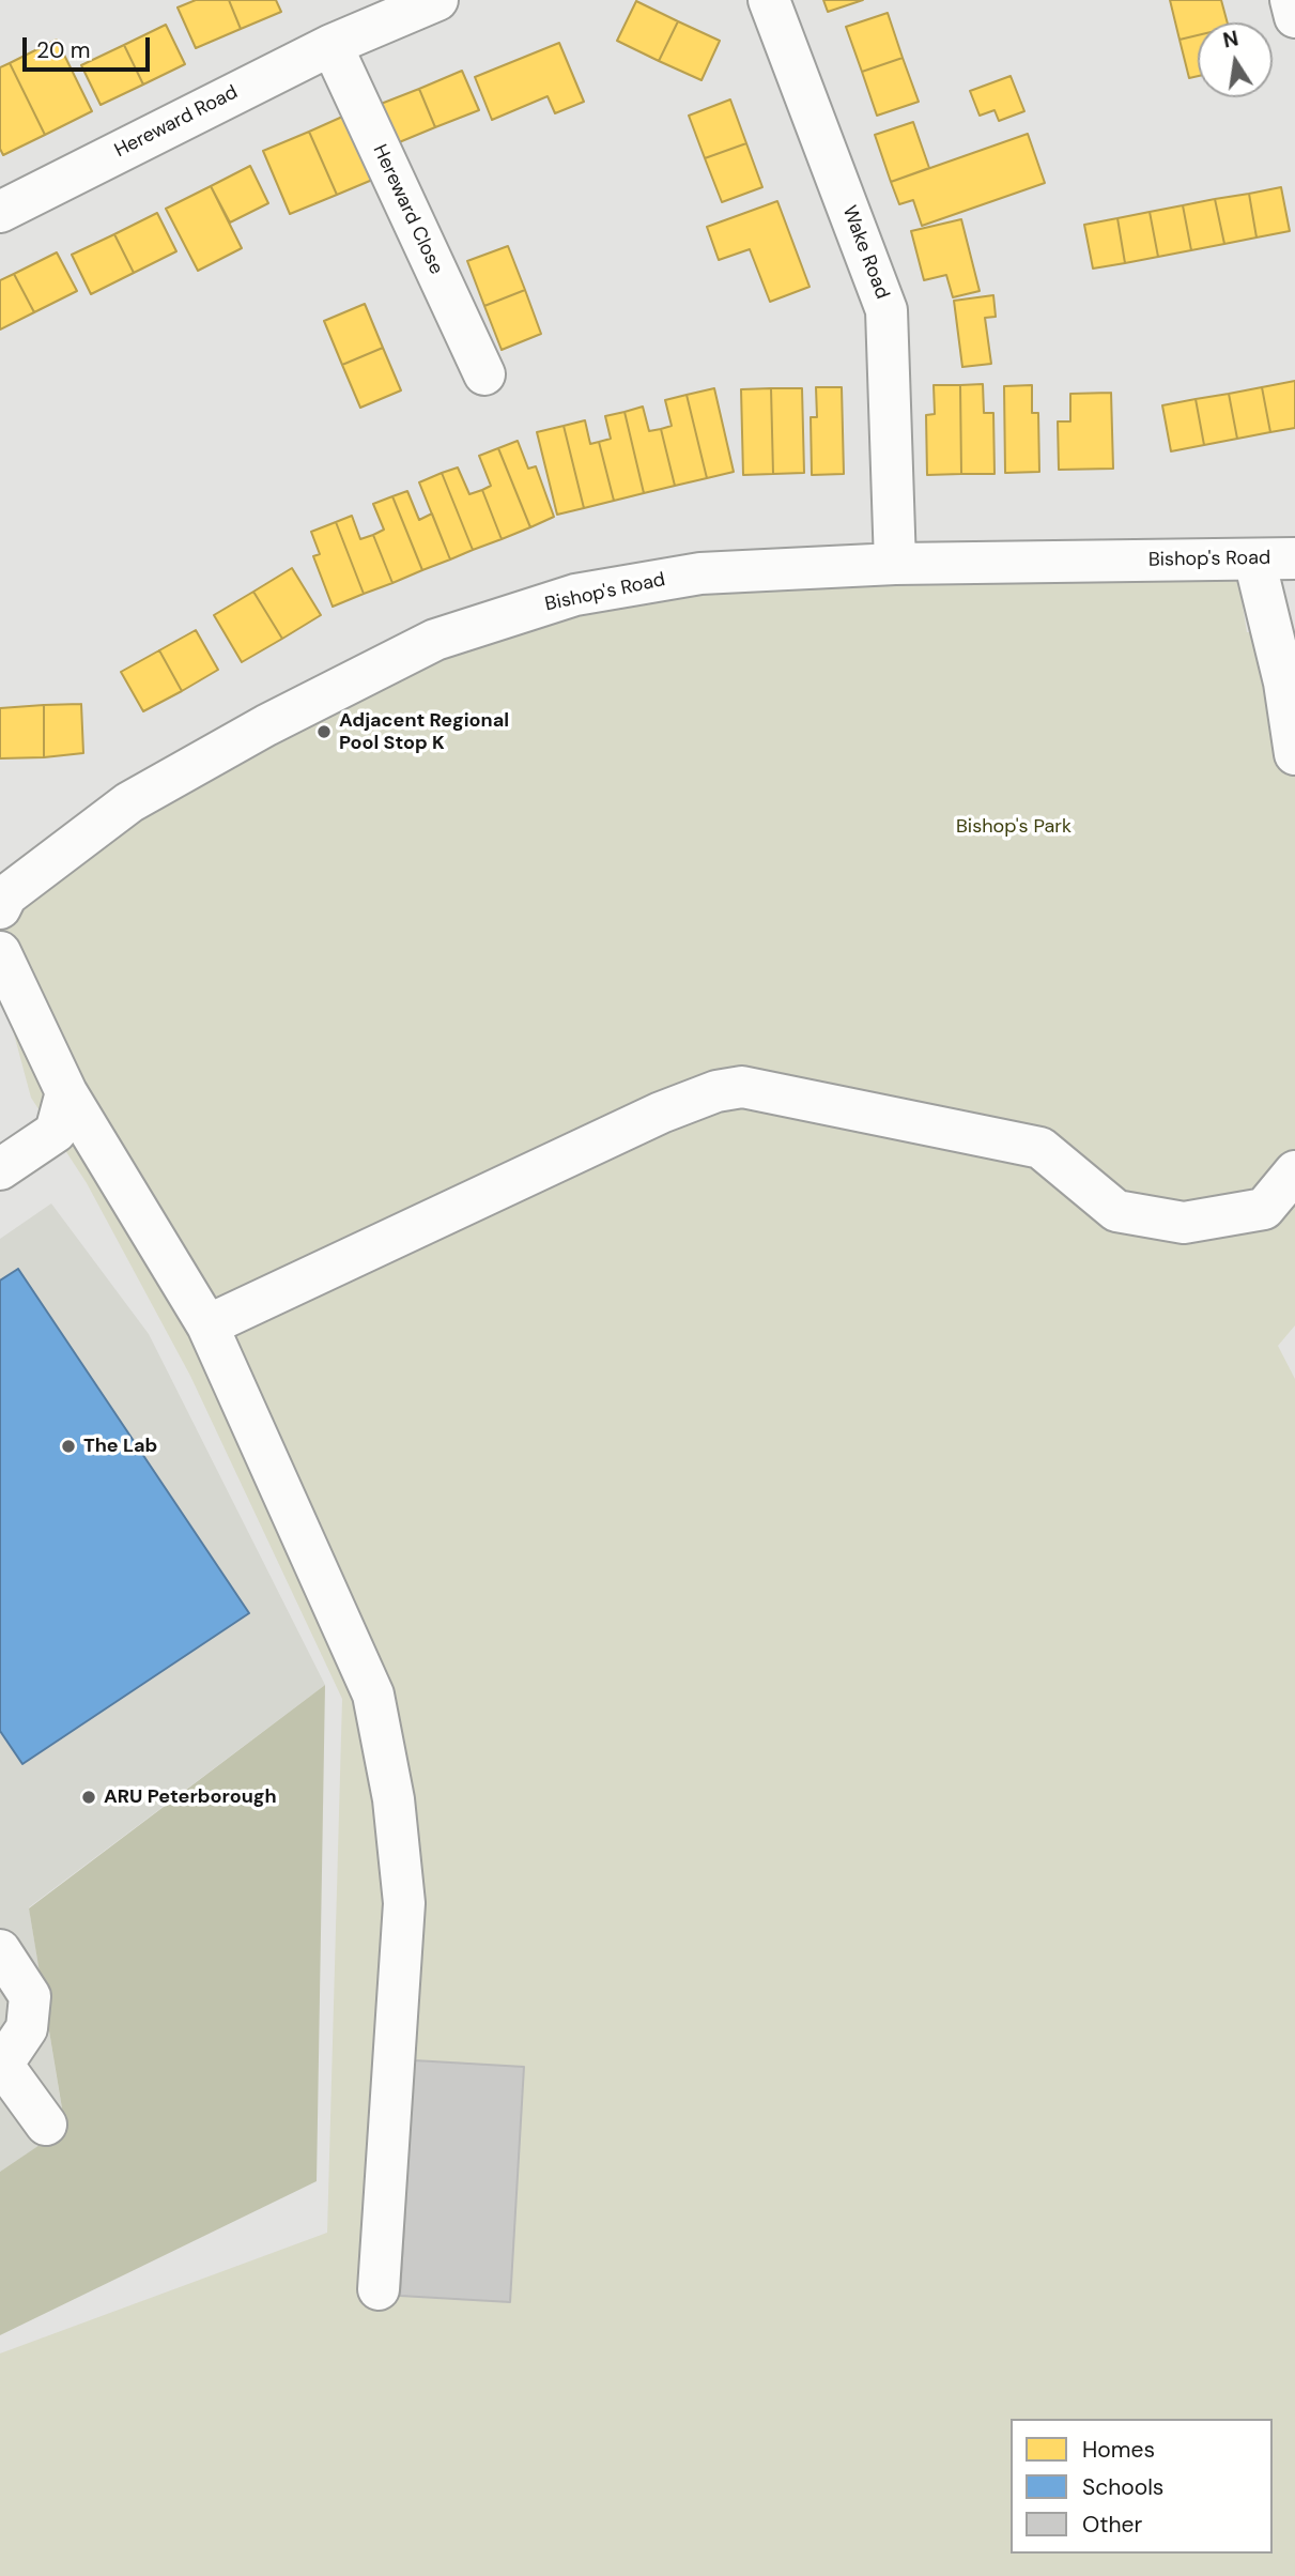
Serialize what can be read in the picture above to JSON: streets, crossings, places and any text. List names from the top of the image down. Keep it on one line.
{"streets":{"street":["Hereward Road","Hereward Close","Wake Road","Bishop's Road"]},"crossings":[["Hereward Road","Hereward Close"],["Wake Road","Bishop's Road"]],"parks":["Bishop's Park"],"places":["Adjacent Regional Pool Stop K","The Lab","ARU Peterborough"],"legend":["Homes","Schools","Other"],"scale_bar":"20 m","north":"top"}
